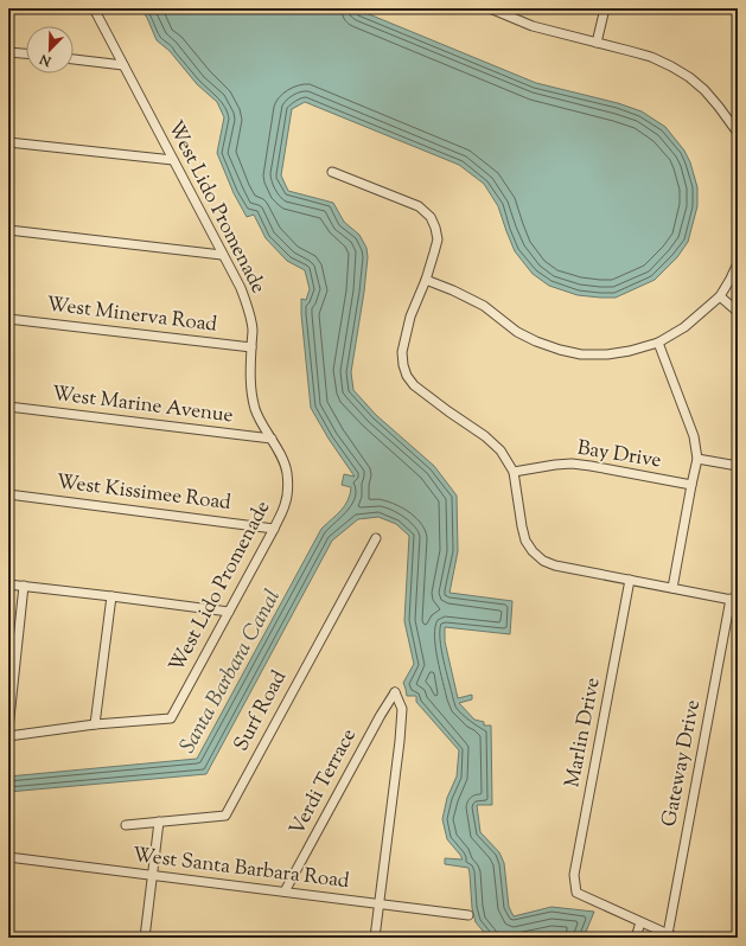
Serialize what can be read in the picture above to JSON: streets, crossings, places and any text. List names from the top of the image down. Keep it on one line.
{"streets":{"street":["West Lido Promenade","West Minerva Road","West Marine Avenue","Bay Drive","West Kissimee Road","Surf Road","Marlin Drive","Gateway Drive","Verdi Terrace","West Santa Barbara Road"]},"crossings":[["West Lido Promenade","West Minerva Road"],["West Lido Promenade","West Marine Avenue"],["West Lido Promenade","West Kissimee Road"],["Verdi Terrace","West Santa Barbara Road"]],"water":["Santa Barbara Canal"],"north":"bottom left"}
